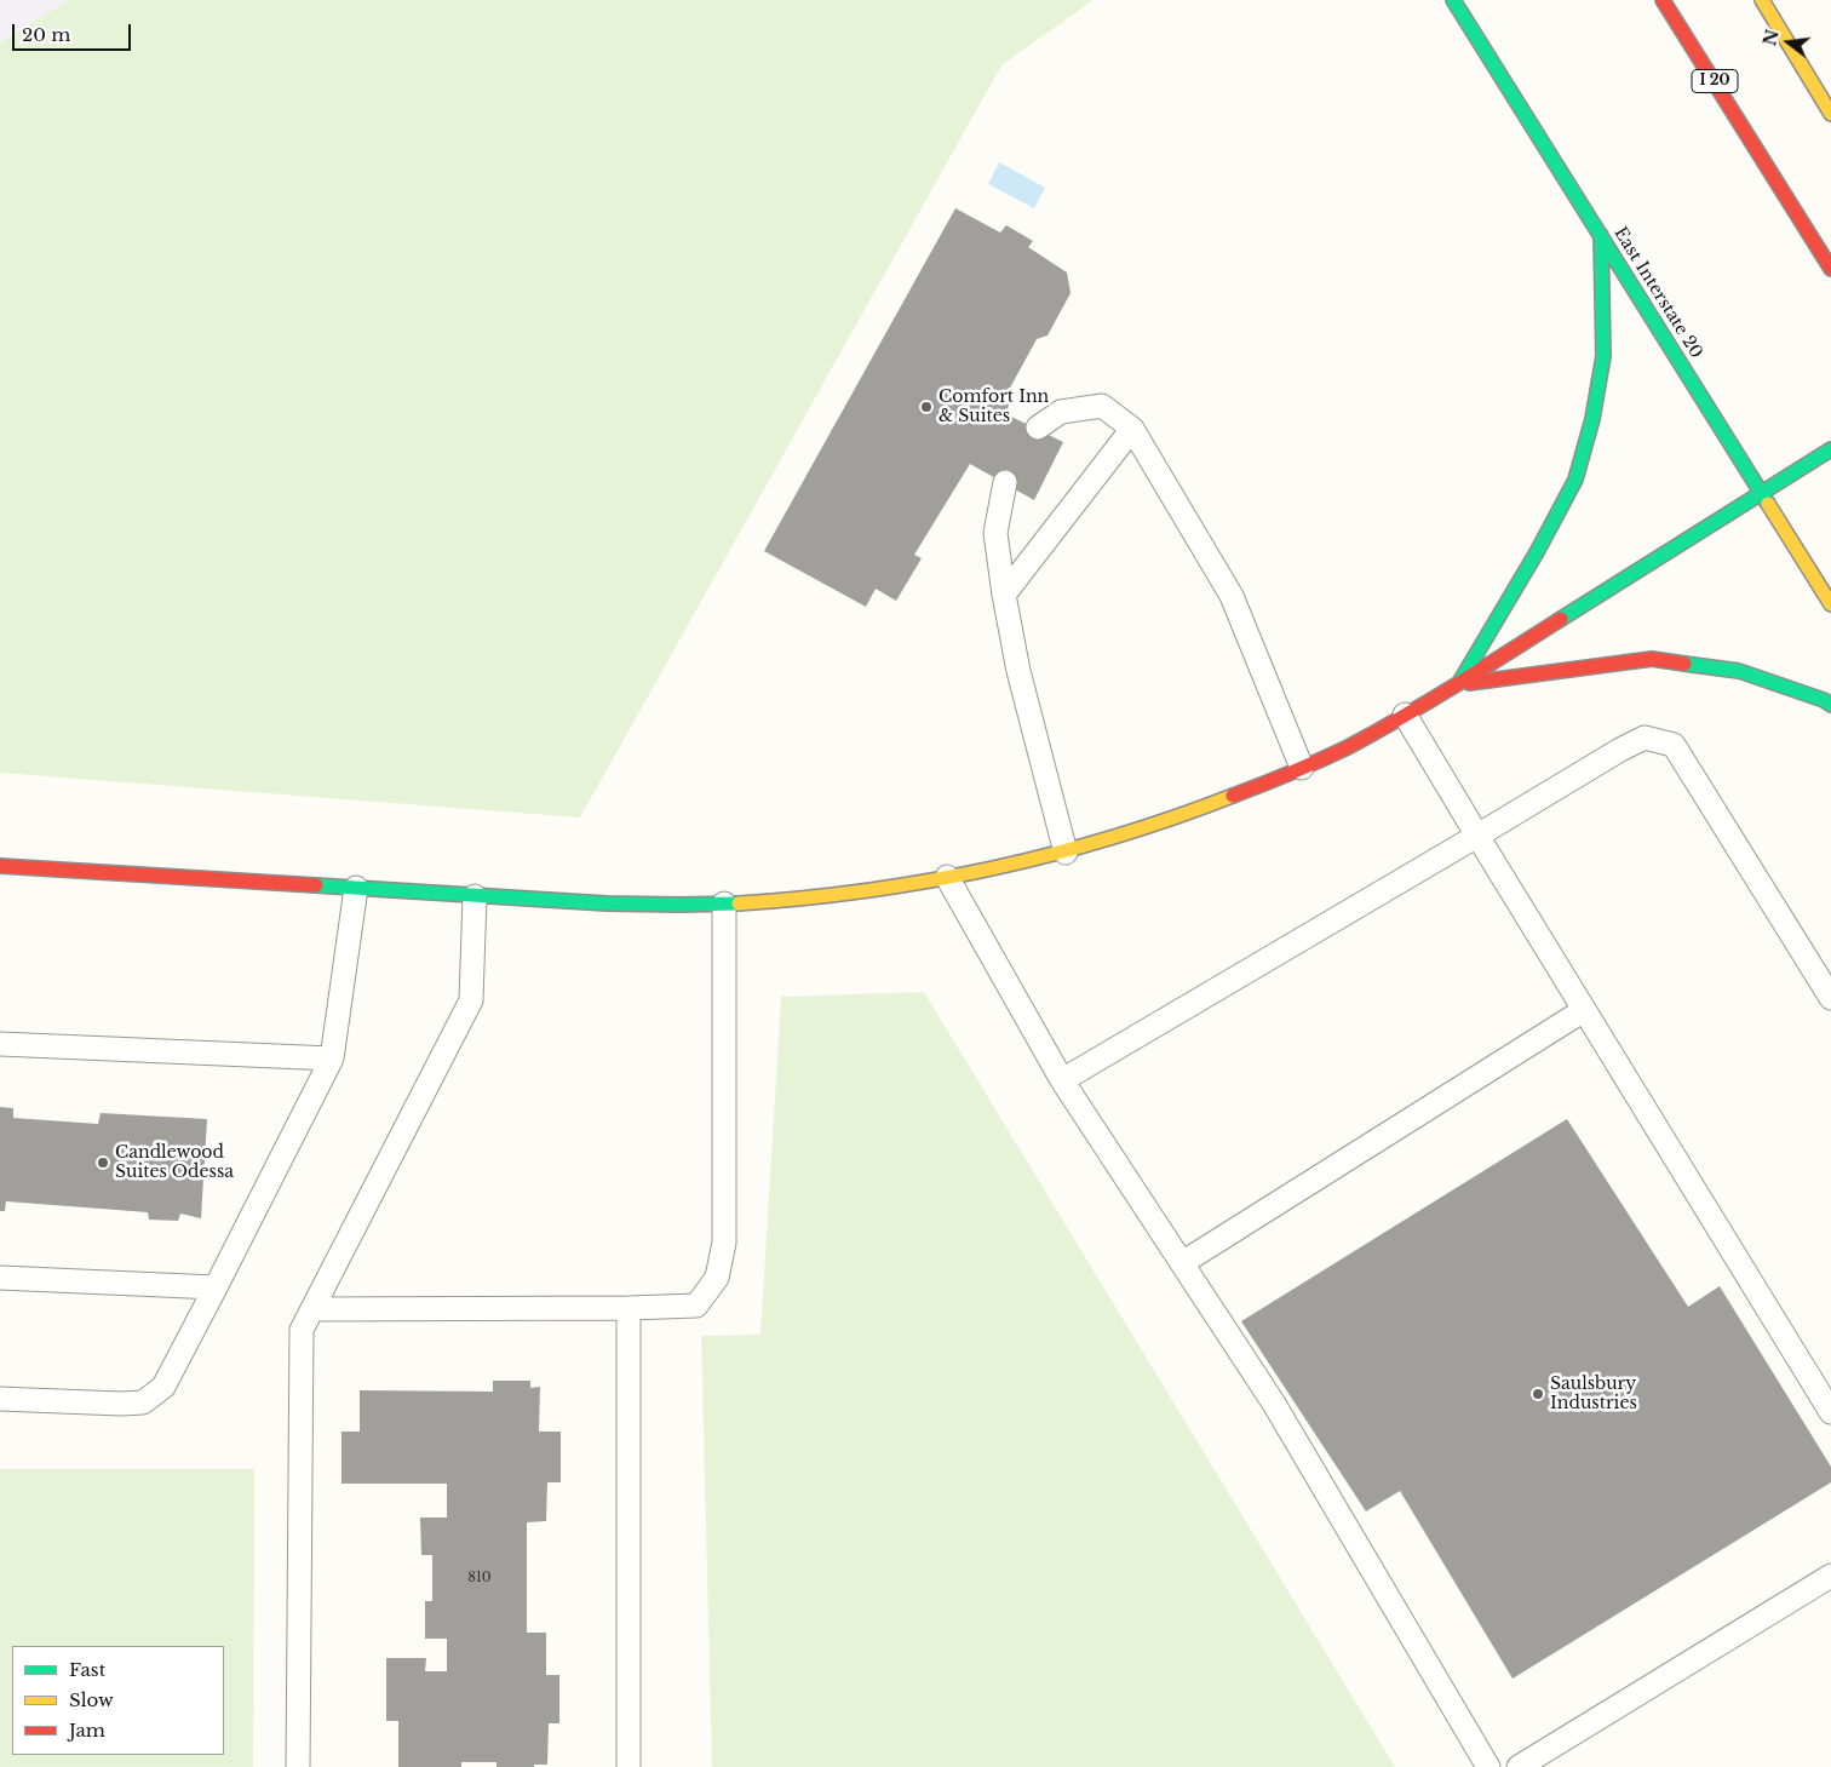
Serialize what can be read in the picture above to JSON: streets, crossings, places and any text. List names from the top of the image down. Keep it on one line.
{"streets":{"main road":["I 20","East Interstate 20"]},"places":["Comfort Inn & Suites","Candlewood Suites Odessa","Saulsbury Industries"],"house_numbers":["810"],"legend":["Fast","Slow","Jam"],"scale_bar":"20 m","north":"left"}
